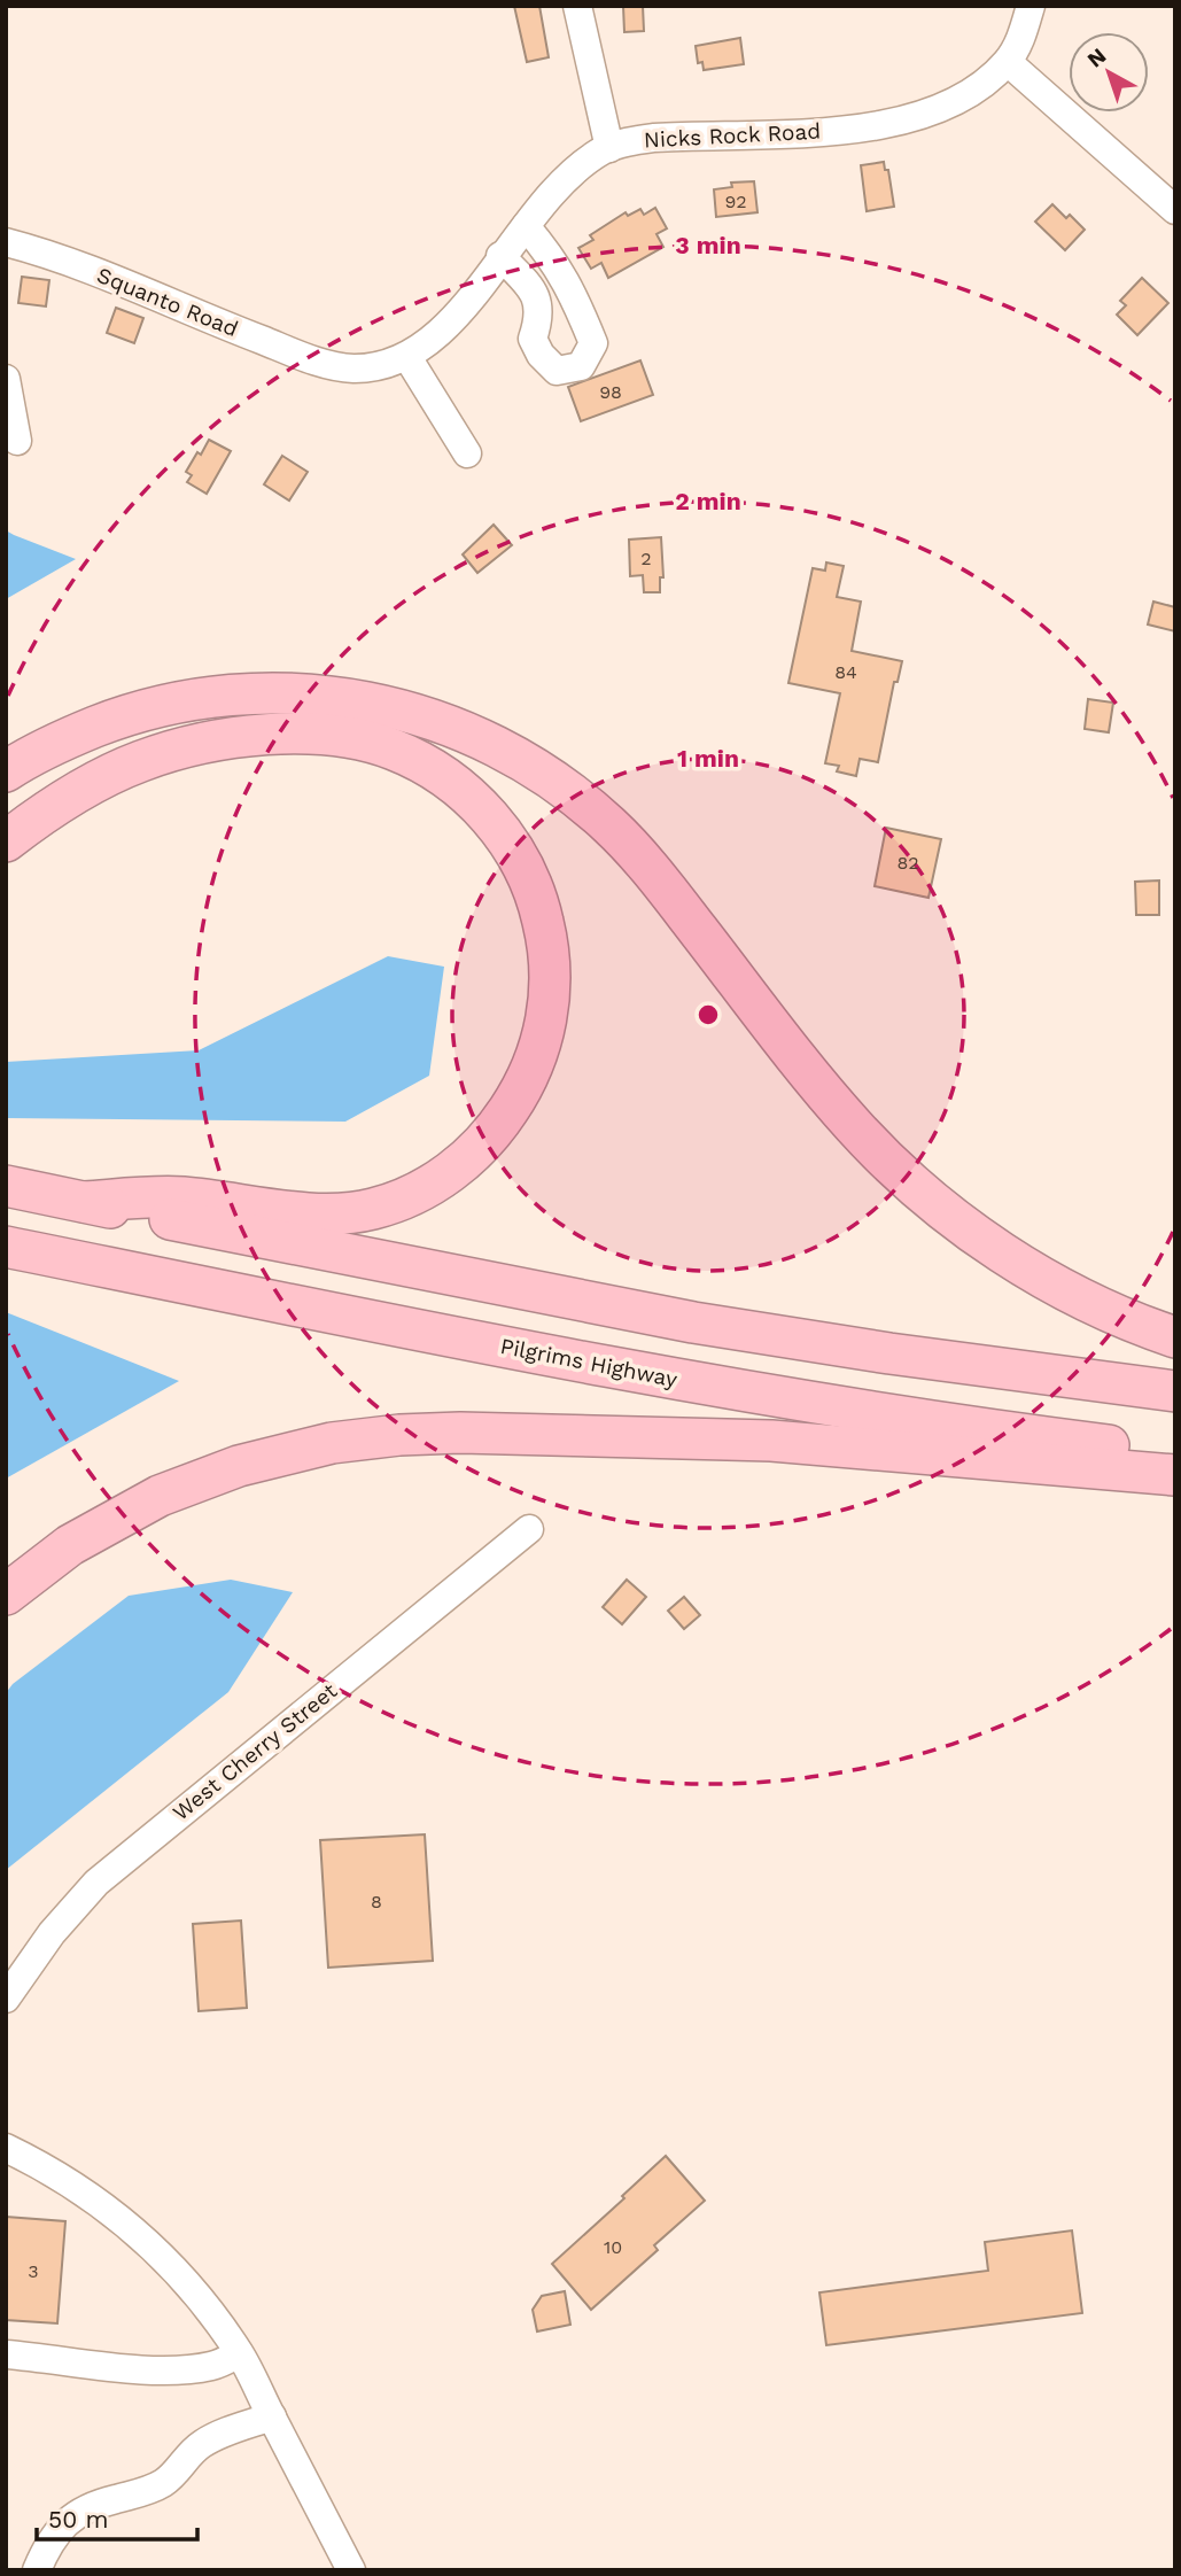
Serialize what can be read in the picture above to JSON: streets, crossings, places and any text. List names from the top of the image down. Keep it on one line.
{"streets":{"highway":["Pilgrims Highway"],"street":["Nicks Rock Road","Squanto Road","West Cherry Street"]},"crossings":[["Nicks Rock Road","Squanto Road"]],"house_numbers":["92","98","2","84","82","8","10","3"],"scale_bar":"50 m","north":"top left","rings":["3 min","2 min","1 min"]}
